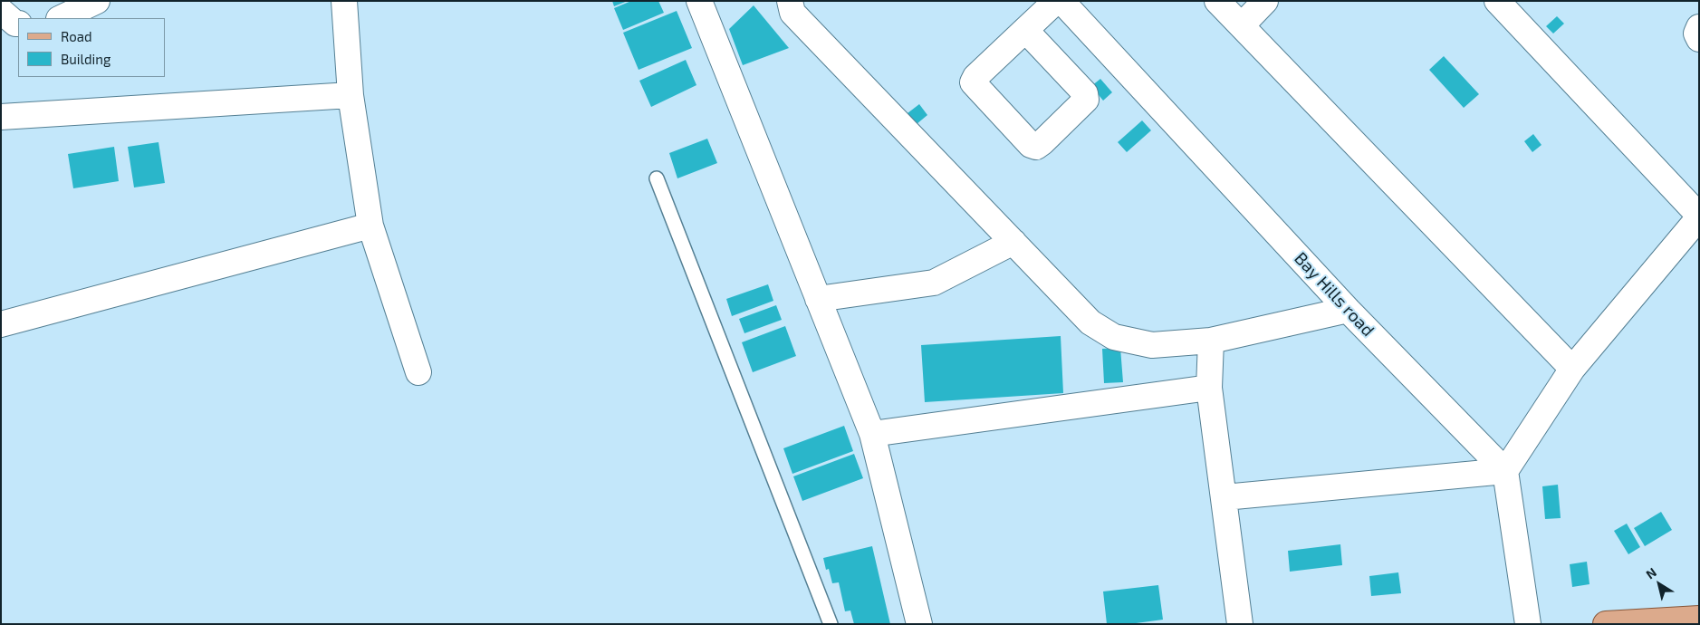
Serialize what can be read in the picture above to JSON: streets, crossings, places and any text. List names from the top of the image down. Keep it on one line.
{"streets":{"street":["Bay Hills road"]},"legend":["Road","Building"],"north":"top left"}
